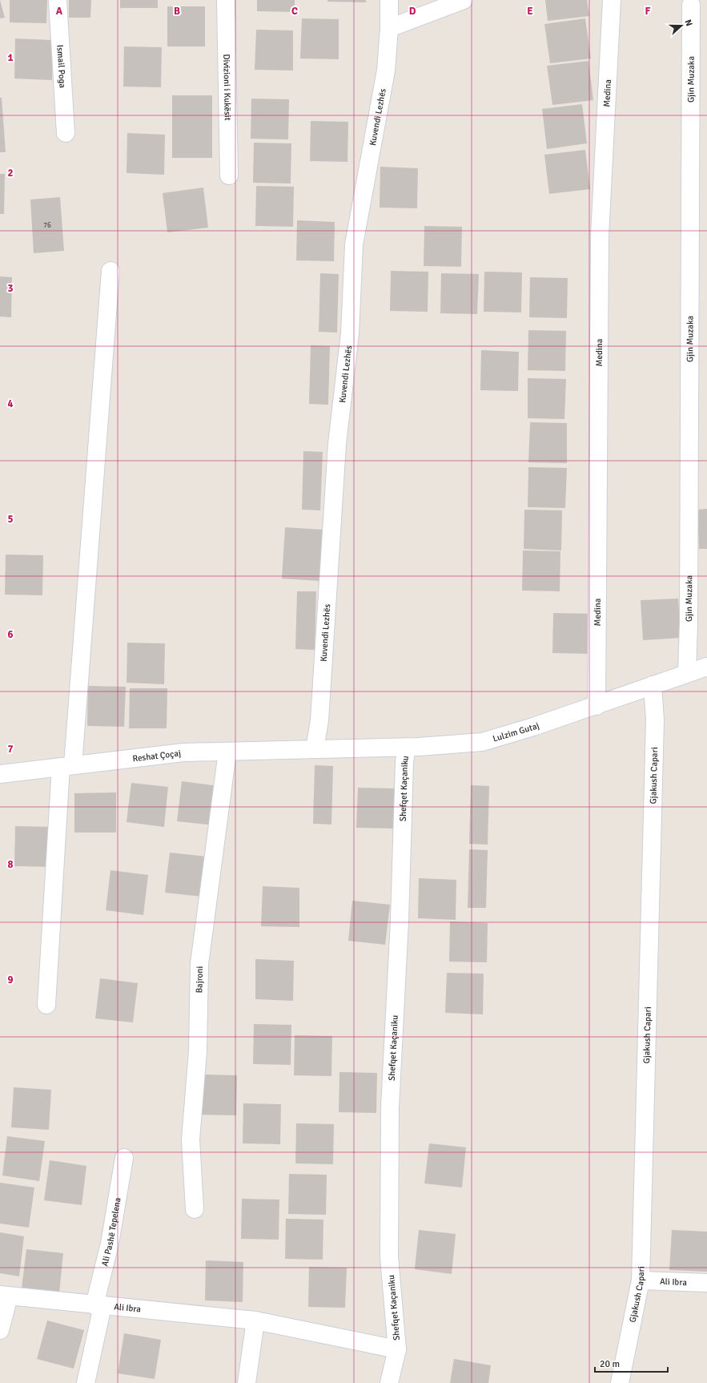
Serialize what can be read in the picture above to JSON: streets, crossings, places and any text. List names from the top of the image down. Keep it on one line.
{"streets":{"street":["Ismail Poga","Gjin Muzaka","Divizioni i Kukësit","Medina","Kuvendi Lezhës","Lulzim Gutaj","Reshat Çoçaj","Gjakush Capari","Shefqet Kaçaniku","Bajroni","Ali Pashë Tepelena","Ali Ibra"]},"crossings":[["Gjin Muzaka","Lulzim Gutaj"],["Medina","Lulzim Gutaj"],["Kuvendi Lezhës","Lulzim Gutaj"],["Kuvendi Lezhës","Reshat Çoçaj"],["Lulzim Gutaj","Reshat Çoçaj"],["Lulzim Gutaj","Gjakush Capari"],["Lulzim Gutaj","Shefqet Kaçaniku"],["Reshat Çoçaj","Bajroni"],["Gjakush Capari","Ali Ibra"],["Shefqet Kaçaniku","Ali Ibra"],["Ali Pashë Tepelena","Ali Ibra"]],"house_numbers":["76"],"scale_bar":"20 m","north":"right","grid":{"columns":["A","B","C","D","E","F"],"rows":["1","2","3","4","5","6","7","8","9"]}}
